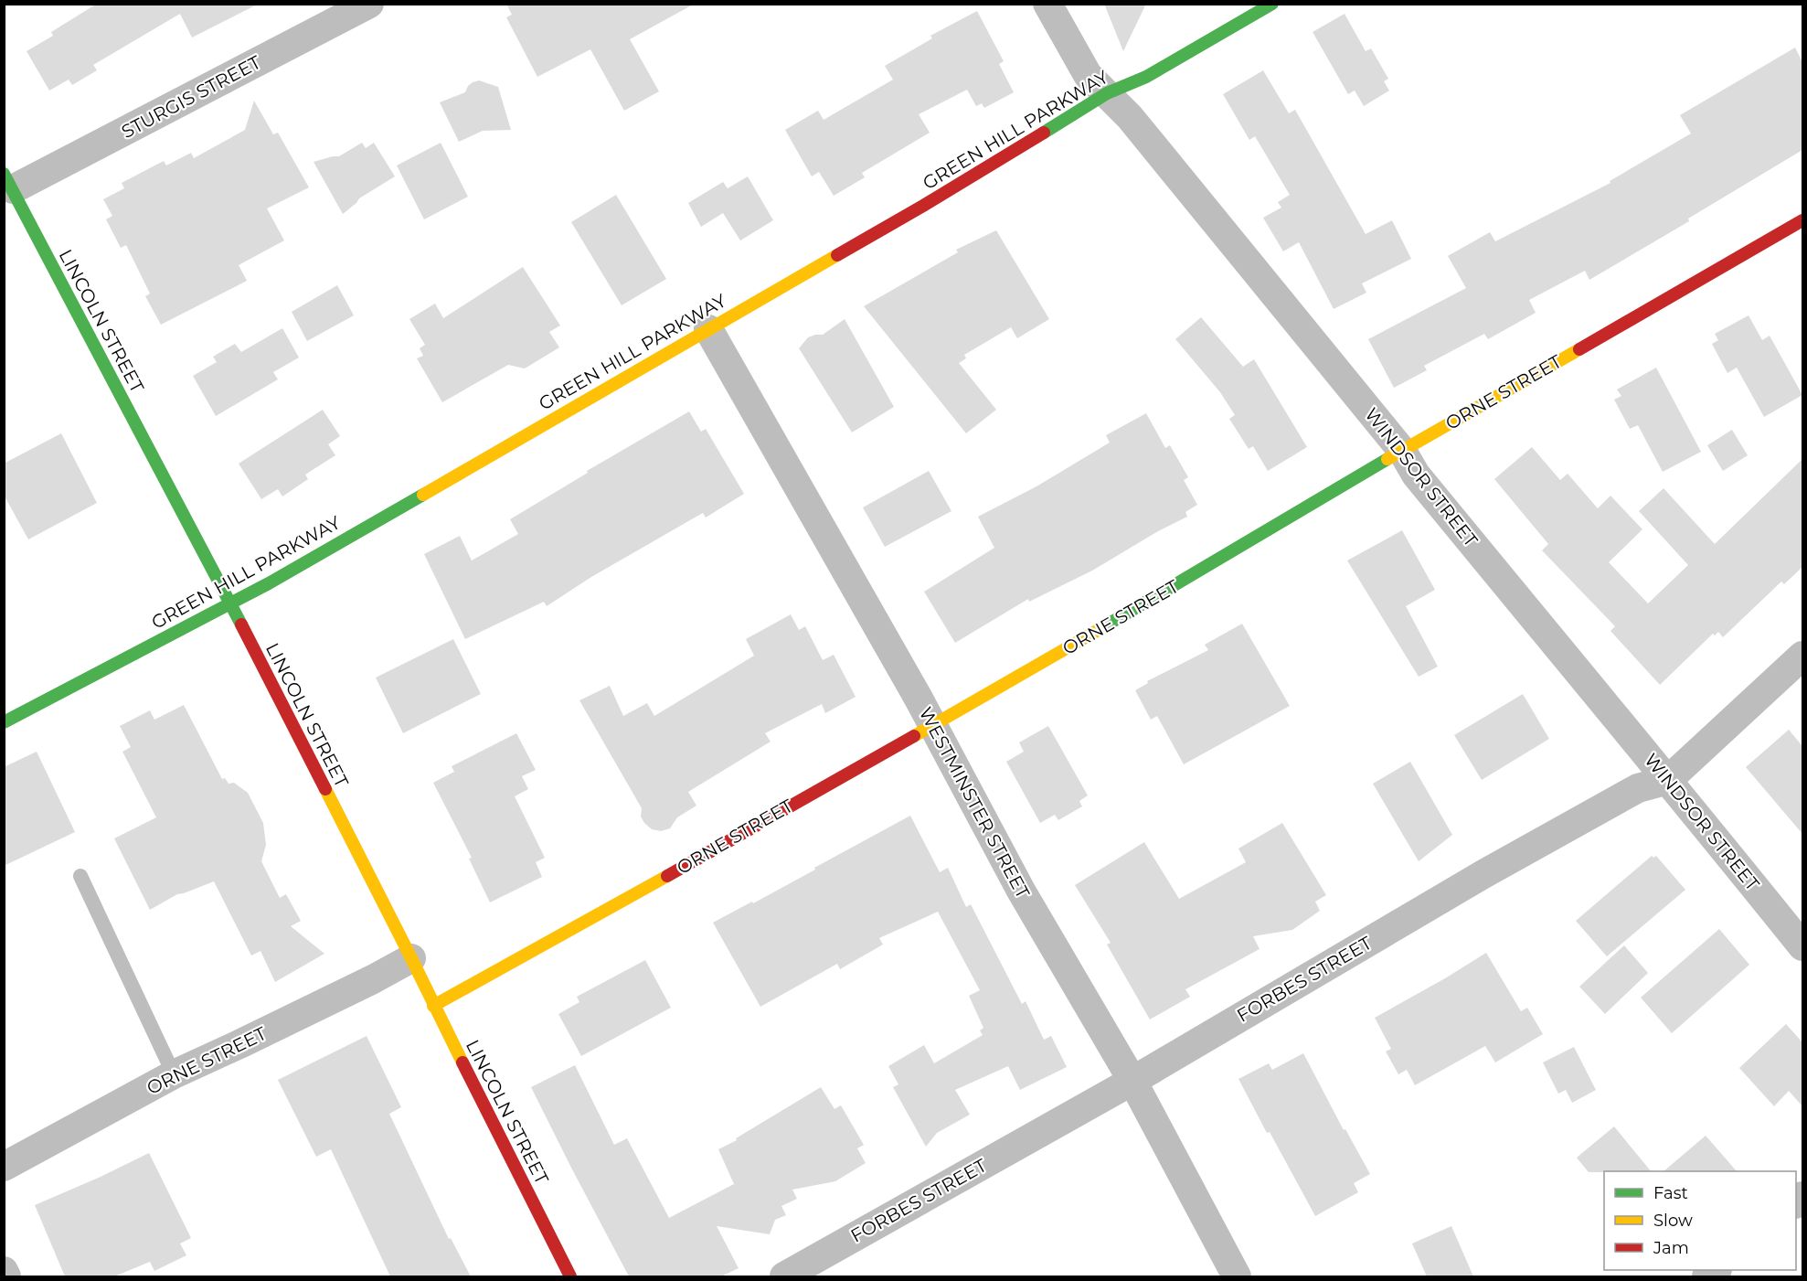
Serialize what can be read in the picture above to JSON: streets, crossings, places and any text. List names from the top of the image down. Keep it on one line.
{"streets":{"street":["STURGIS STREET","GREEN HILL PARKWAY","LINCOLN STREET","ORNE STREET","WINDSOR STREET","WESTMINSTER STREET","FORBES STREET"]},"crossings":[["STURGIS STREET","LINCOLN STREET"],["GREEN HILL PARKWAY","LINCOLN STREET"],["GREEN HILL PARKWAY","WINDSOR STREET"],["GREEN HILL PARKWAY","WESTMINSTER STREET"],["LINCOLN STREET","ORNE STREET"],["ORNE STREET","WINDSOR STREET"],["ORNE STREET","WESTMINSTER STREET"],["WINDSOR STREET","FORBES STREET"],["WESTMINSTER STREET","FORBES STREET"]],"legend":["Fast","Slow","Jam"]}
